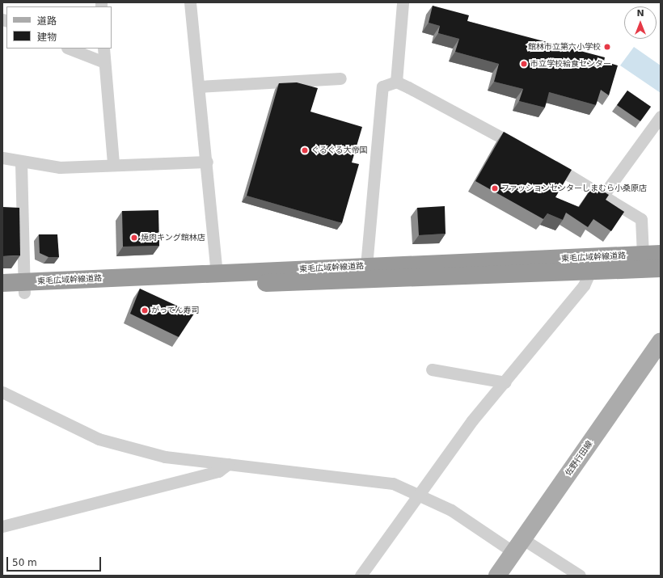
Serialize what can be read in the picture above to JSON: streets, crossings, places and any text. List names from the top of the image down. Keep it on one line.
{"streets":{"highway":["東毛広域幹線道路"],"main road":["佐野行田線"]},"places":["館林市立第六小学校","市立学校給食センター","ぐるぐる大帝国","ファッションセンターしまむら小桑原店","焼肉キング館林店","がってん寿司"],"legend":["道路","建物"],"scale_bar":"50 m","north":"top"}
